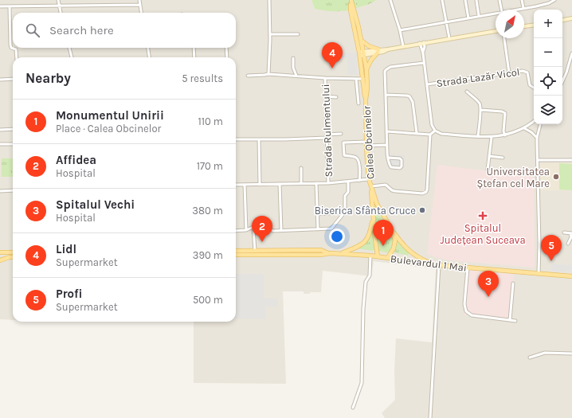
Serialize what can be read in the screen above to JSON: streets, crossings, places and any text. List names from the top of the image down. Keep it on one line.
{"streets":{"main road":["Calea Obcinelor","Bulevardul 1 Mai"],"street":["Strada Lazăr Vicol","Strada Rulmentului"]},"crossings":[["Calea Obcinelor","Bulevardul 1 Mai"]],"places":{"other":["Universitatea Ștefan cel Mare","Biserica Sfânta Cruce"],"health":["Spitalul Județean Suceava"]},"north":"top right","page":{"map_buttons":["+","−"],"search":"Search here","pins":["4","2","1","5","3"],"heading":["Nearby","5 results"],"list":[{"mark":"1","name":"Monumentul Unirii","note":"Place · Calea Obcinelor","value":"110 m"},{"mark":"2","name":"Affidea","note":"Hospital","value":"170 m"},{"mark":"3","name":"Spitalul Vechi","note":"Hospital","value":"380 m"},{"mark":"4","name":"Lidl","note":"Supermarket","value":"390 m"},{"mark":"5","name":"Profi","note":"Supermarket","value":"500 m"}]}}
